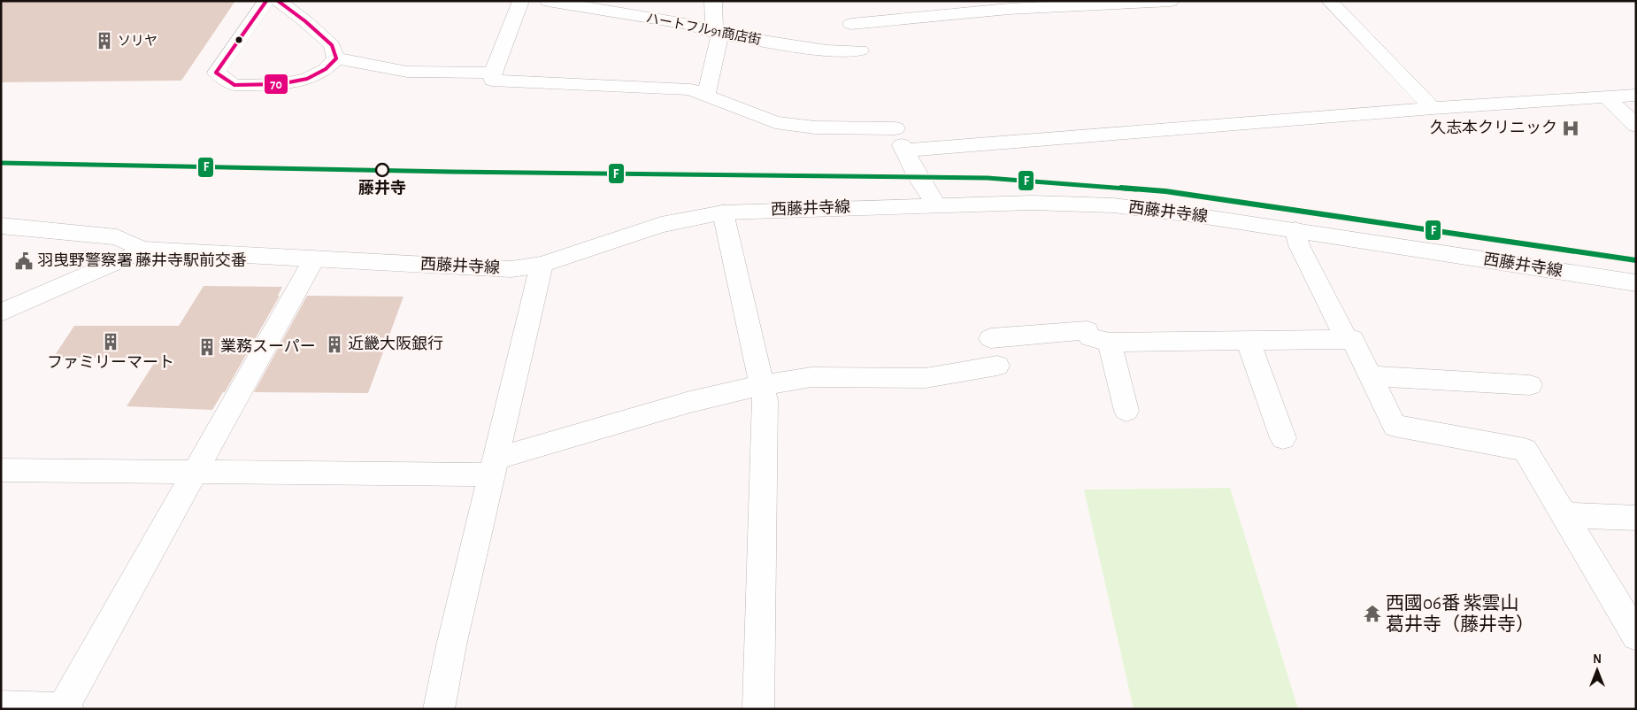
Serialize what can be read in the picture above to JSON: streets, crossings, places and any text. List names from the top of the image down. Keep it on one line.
{"streets":{"street":["ハートフル91商店街","西藤井寺線"]},"places":{"building":["ソリヤ","ファミリーマート","近畿大阪銀行","業務スーパー"],"hospital":["久志本クリニック"],"other":["藤井寺"],"public building":["羽曳野警察署 藤井寺駅前交番"],"temple":["西國06番 紫雲山 葛井寺（藤井寺）"]},"lines":["transit line 70","transit line F"],"north":"top"}
